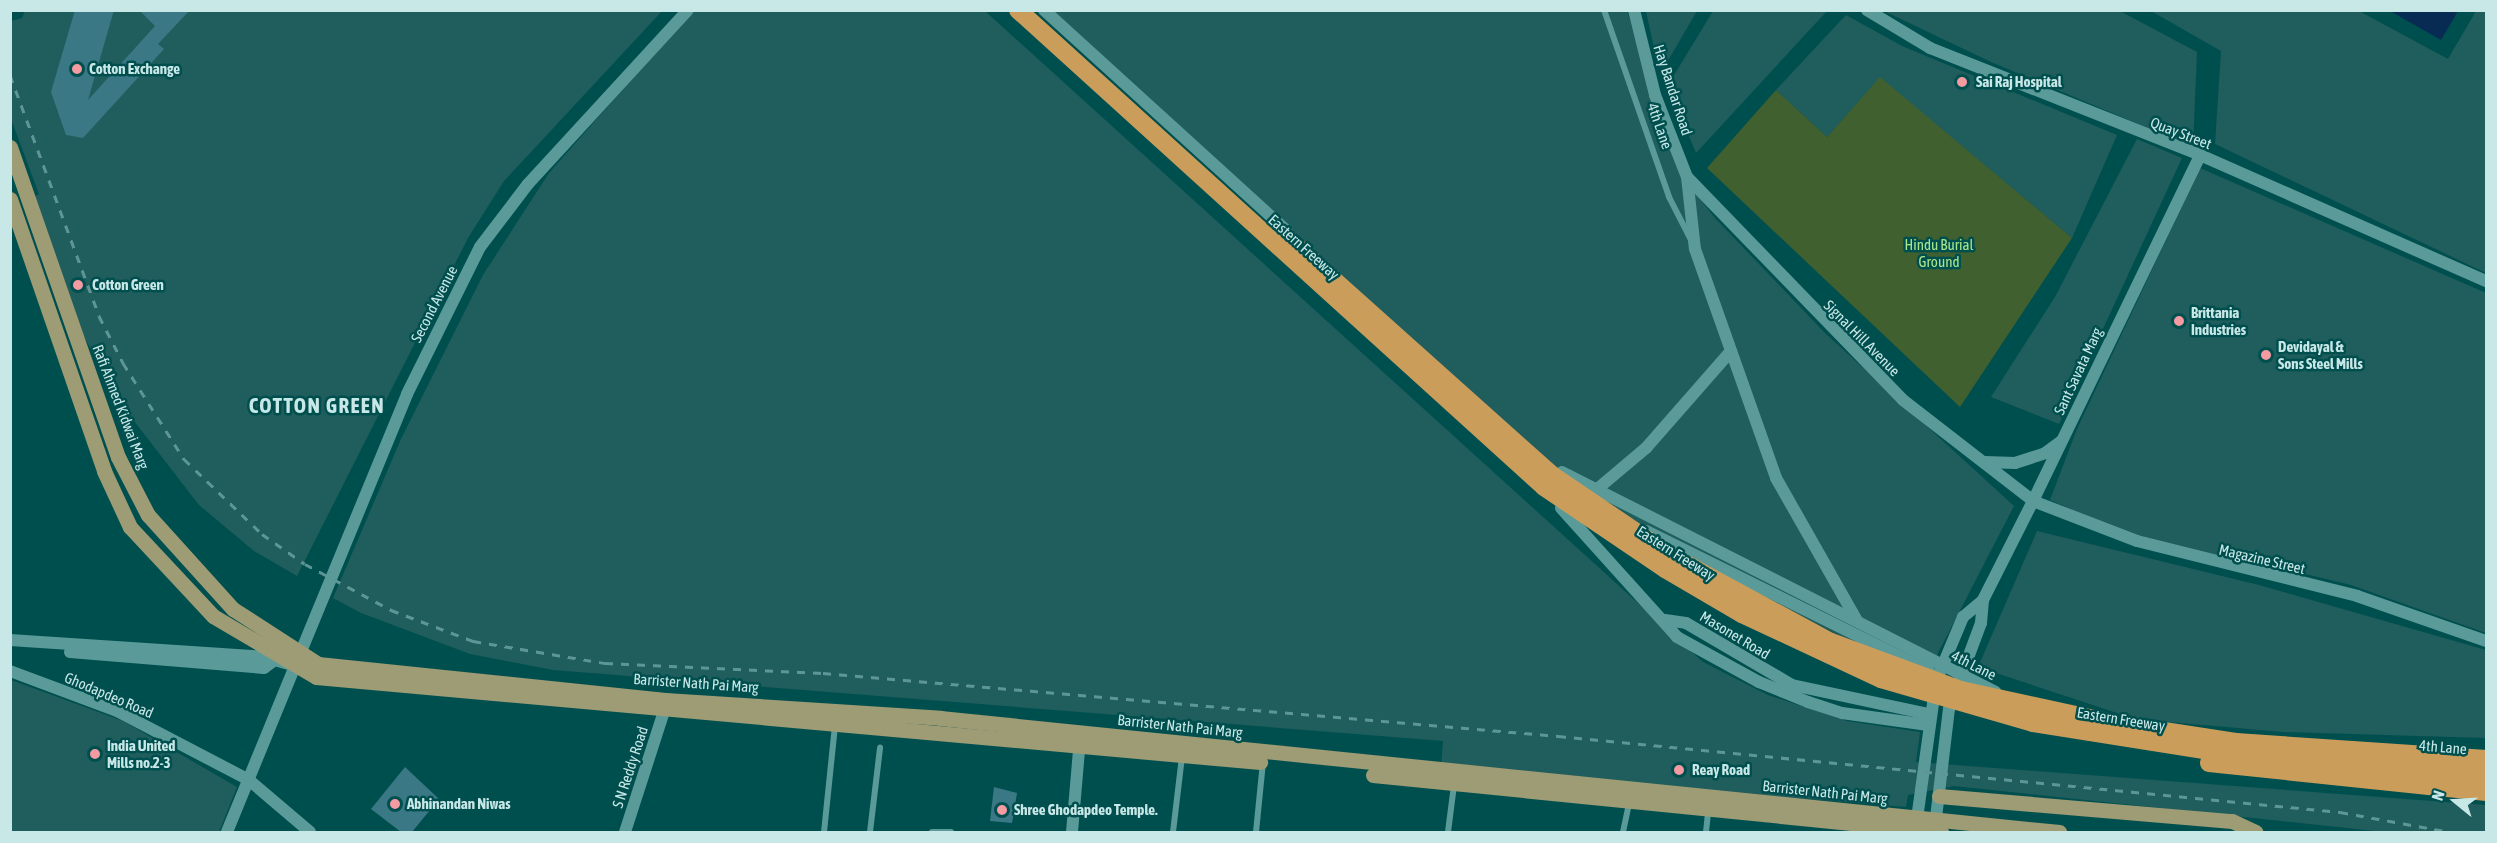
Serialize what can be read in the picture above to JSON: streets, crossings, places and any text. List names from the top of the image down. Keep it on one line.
{"streets":{"highway":["Eastern Freeway"],"main road":["Rafi Ahmed Kidwai Marg","Barrister Nath Pai Marg"],"street":["Hay Bandar Road","4th Lane","Quay Street","Second Avenue","Signal Hill Avenue","Sant Savata Marg","Magazine Street","Masonet Road","Ghodapdeo Road","S N Reddy Road"]},"crossings":[["Hay Bandar Road","4th Lane"],["Hay Bandar Road","Signal Hill Avenue"],["4th Lane","Signal Hill Avenue"],["Quay Street","Sant Savata Marg"],["Second Avenue","Rafi Ahmed Kidwai Marg"],["Second Avenue","Barrister Nath Pai Marg"],["Second Avenue","Ghodapdeo Road"],["Signal Hill Avenue","Sant Savata Marg"],["Signal Hill Avenue","Magazine Street"],["Sant Savata Marg","Magazine Street"],["Sant Savata Marg","Masonet Road"],["Rafi Ahmed Kidwai Marg","Barrister Nath Pai Marg"],["Rafi Ahmed Kidwai Marg","Ghodapdeo Road"],["Barrister Nath Pai Marg","Ghodapdeo Road"],["Barrister Nath Pai Marg","S N Reddy Road"]],"districts":["COTTON GREEN"],"parks":["Hindu Burial Ground"],"places":["Cotton Exchange","Sai Raj Hospital","Cotton Green","Brittania Industries","Devidayal & Sons Steel Mills","India United Mills no.2-3","Reay Road","Abhinandan Niwas","Shree Ghodapdeo Temple."],"north":"left"}
